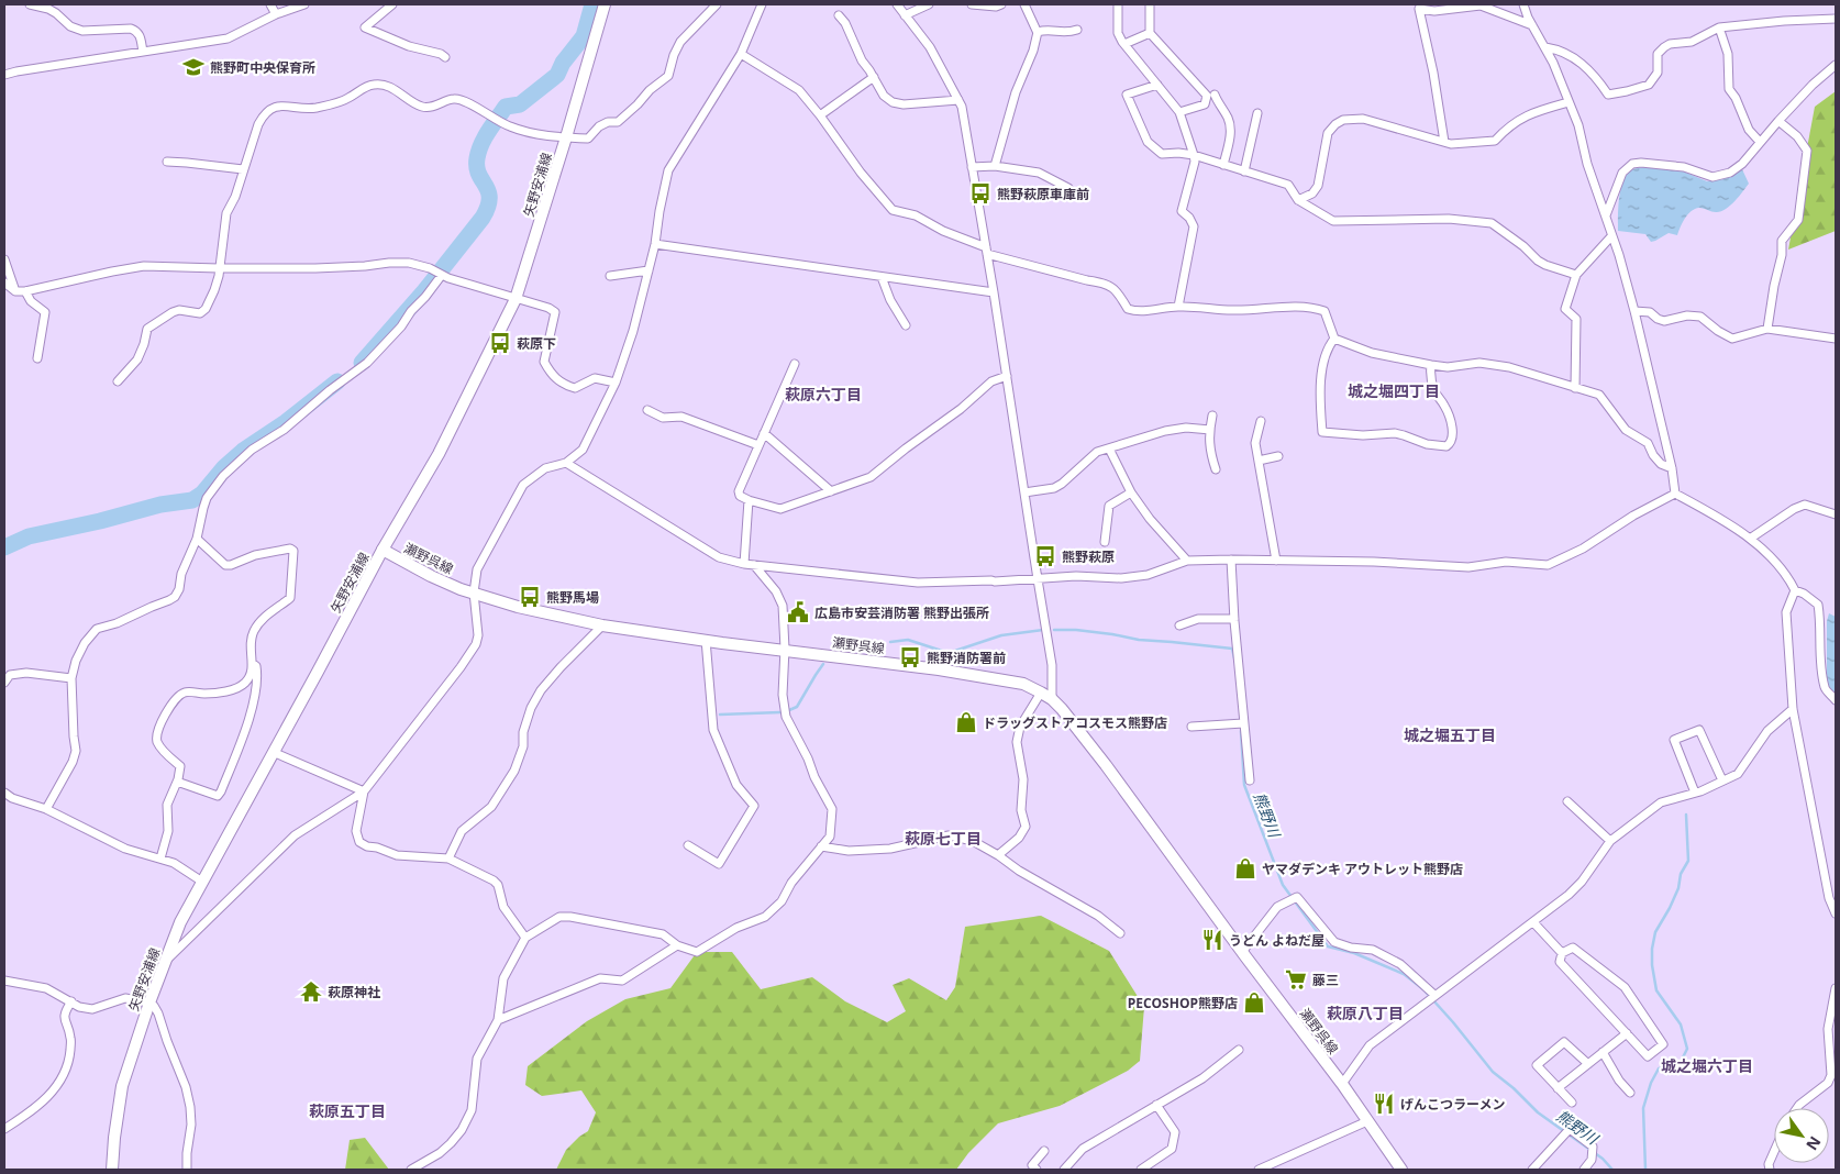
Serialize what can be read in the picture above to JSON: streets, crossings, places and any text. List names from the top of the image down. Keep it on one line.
{"streets":{"main road":["矢野安浦線","瀬野呉線"]},"crossings":[["矢野安浦線","瀬野呉線"]],"districts":["城之堀四丁目","萩原六丁目","城之堀五丁目","萩原七丁目","萩原八丁目","城之堀六丁目","萩原五丁目"],"water":["熊野川"],"places":{"school or university":["熊野町中央保育所"],"bus stop":["熊野萩原車庫前","萩原下","熊野萩原","熊野馬場","熊野消防署前"],"public building":["広島市安芸消防署 熊野出張所"],"shop":["ドラッグストアコスモス熊野店","ヤマダデンキ アウトレット熊野店","PECOSHOP熊野店"],"restaurant":["うどん よねだ屋","げんこつラーメン"],"supermarket":["藤三"],"temple":["萩原神社"]},"north":"bottom right"}
